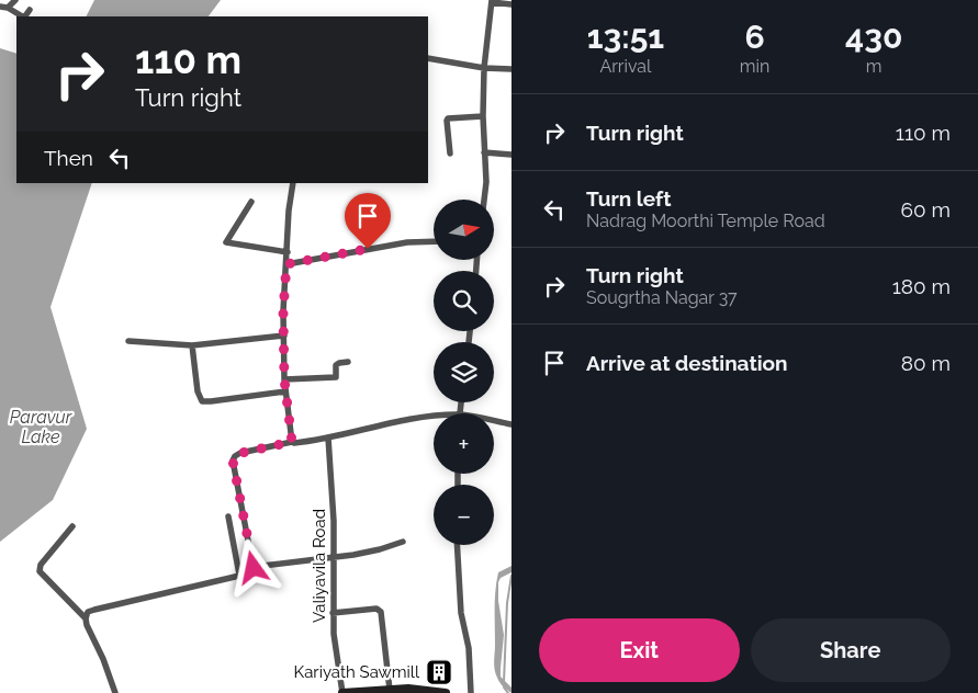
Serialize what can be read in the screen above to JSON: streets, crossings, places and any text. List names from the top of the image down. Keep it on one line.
{"streets":{"street":["Valiyavila Road"]},"water":["Paravur Lake"],"places":{"building":["Kariyath Sawmill"]},"north":"right","page":{"eta":["13:51","Arrival","6","min","430","m"],"turn":["110 m","Turn right"],"list":[{"name":"Turn right","value":"110 m"},{"name":"Turn left","note":"Nadrag Moorthi Temple Road","value":"60 m"},{"name":"Turn right","note":"Sougrtha Nagar 37","value":"180 m"},{"name":"Arrive at destination","value":"80 m"}],"then":"Then","map_buttons":["+","−"],"buttons":["Exit","Share"]}}
